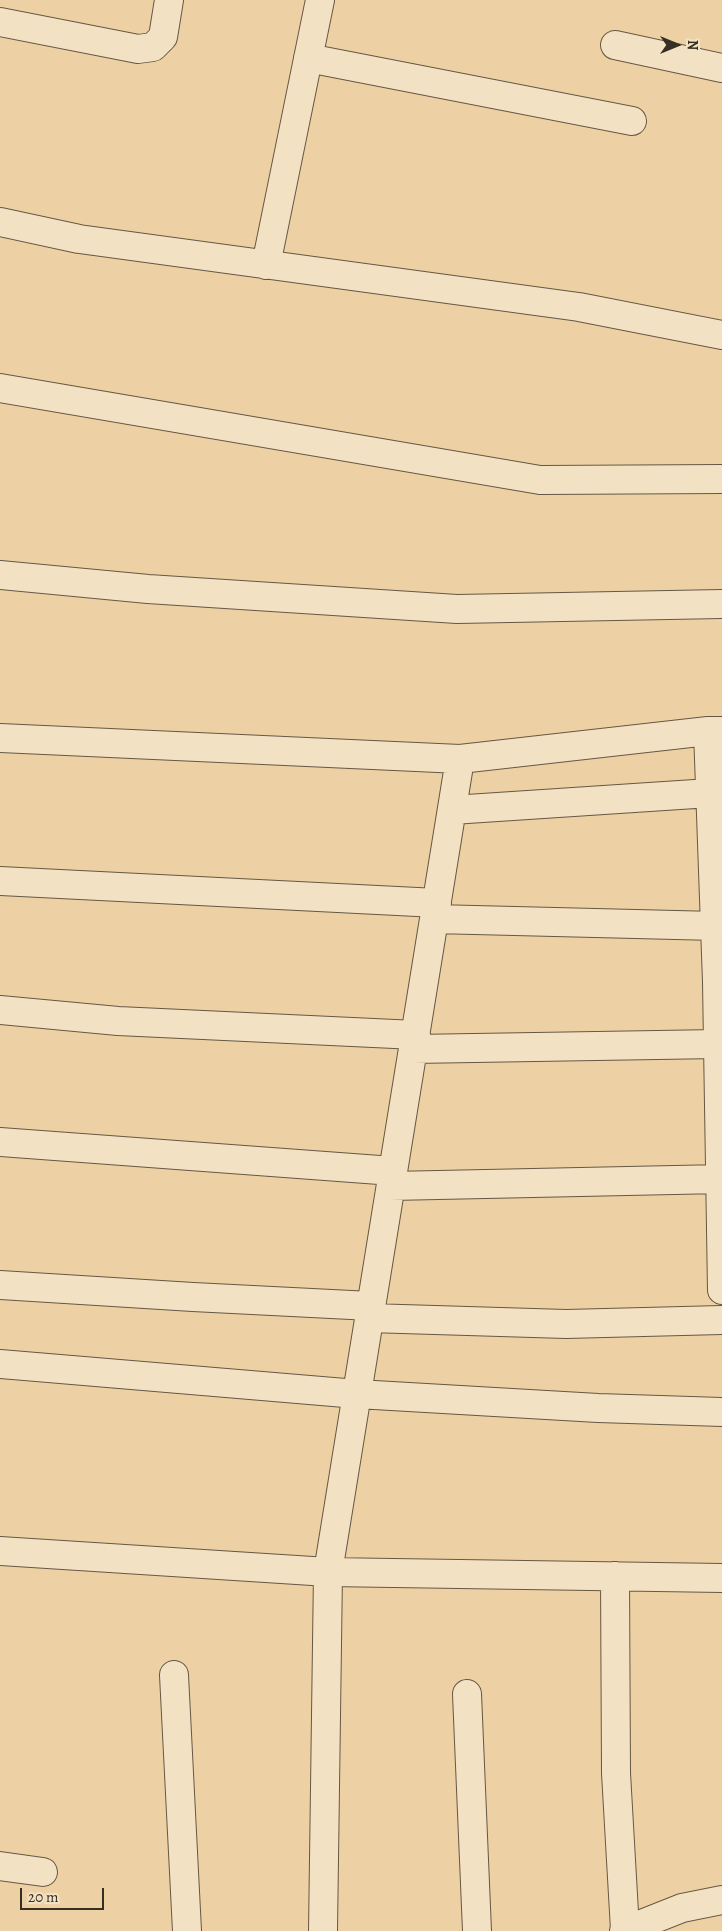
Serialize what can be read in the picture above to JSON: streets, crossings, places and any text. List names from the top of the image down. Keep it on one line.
{"scale_bar":"20 m","north":"right"}
